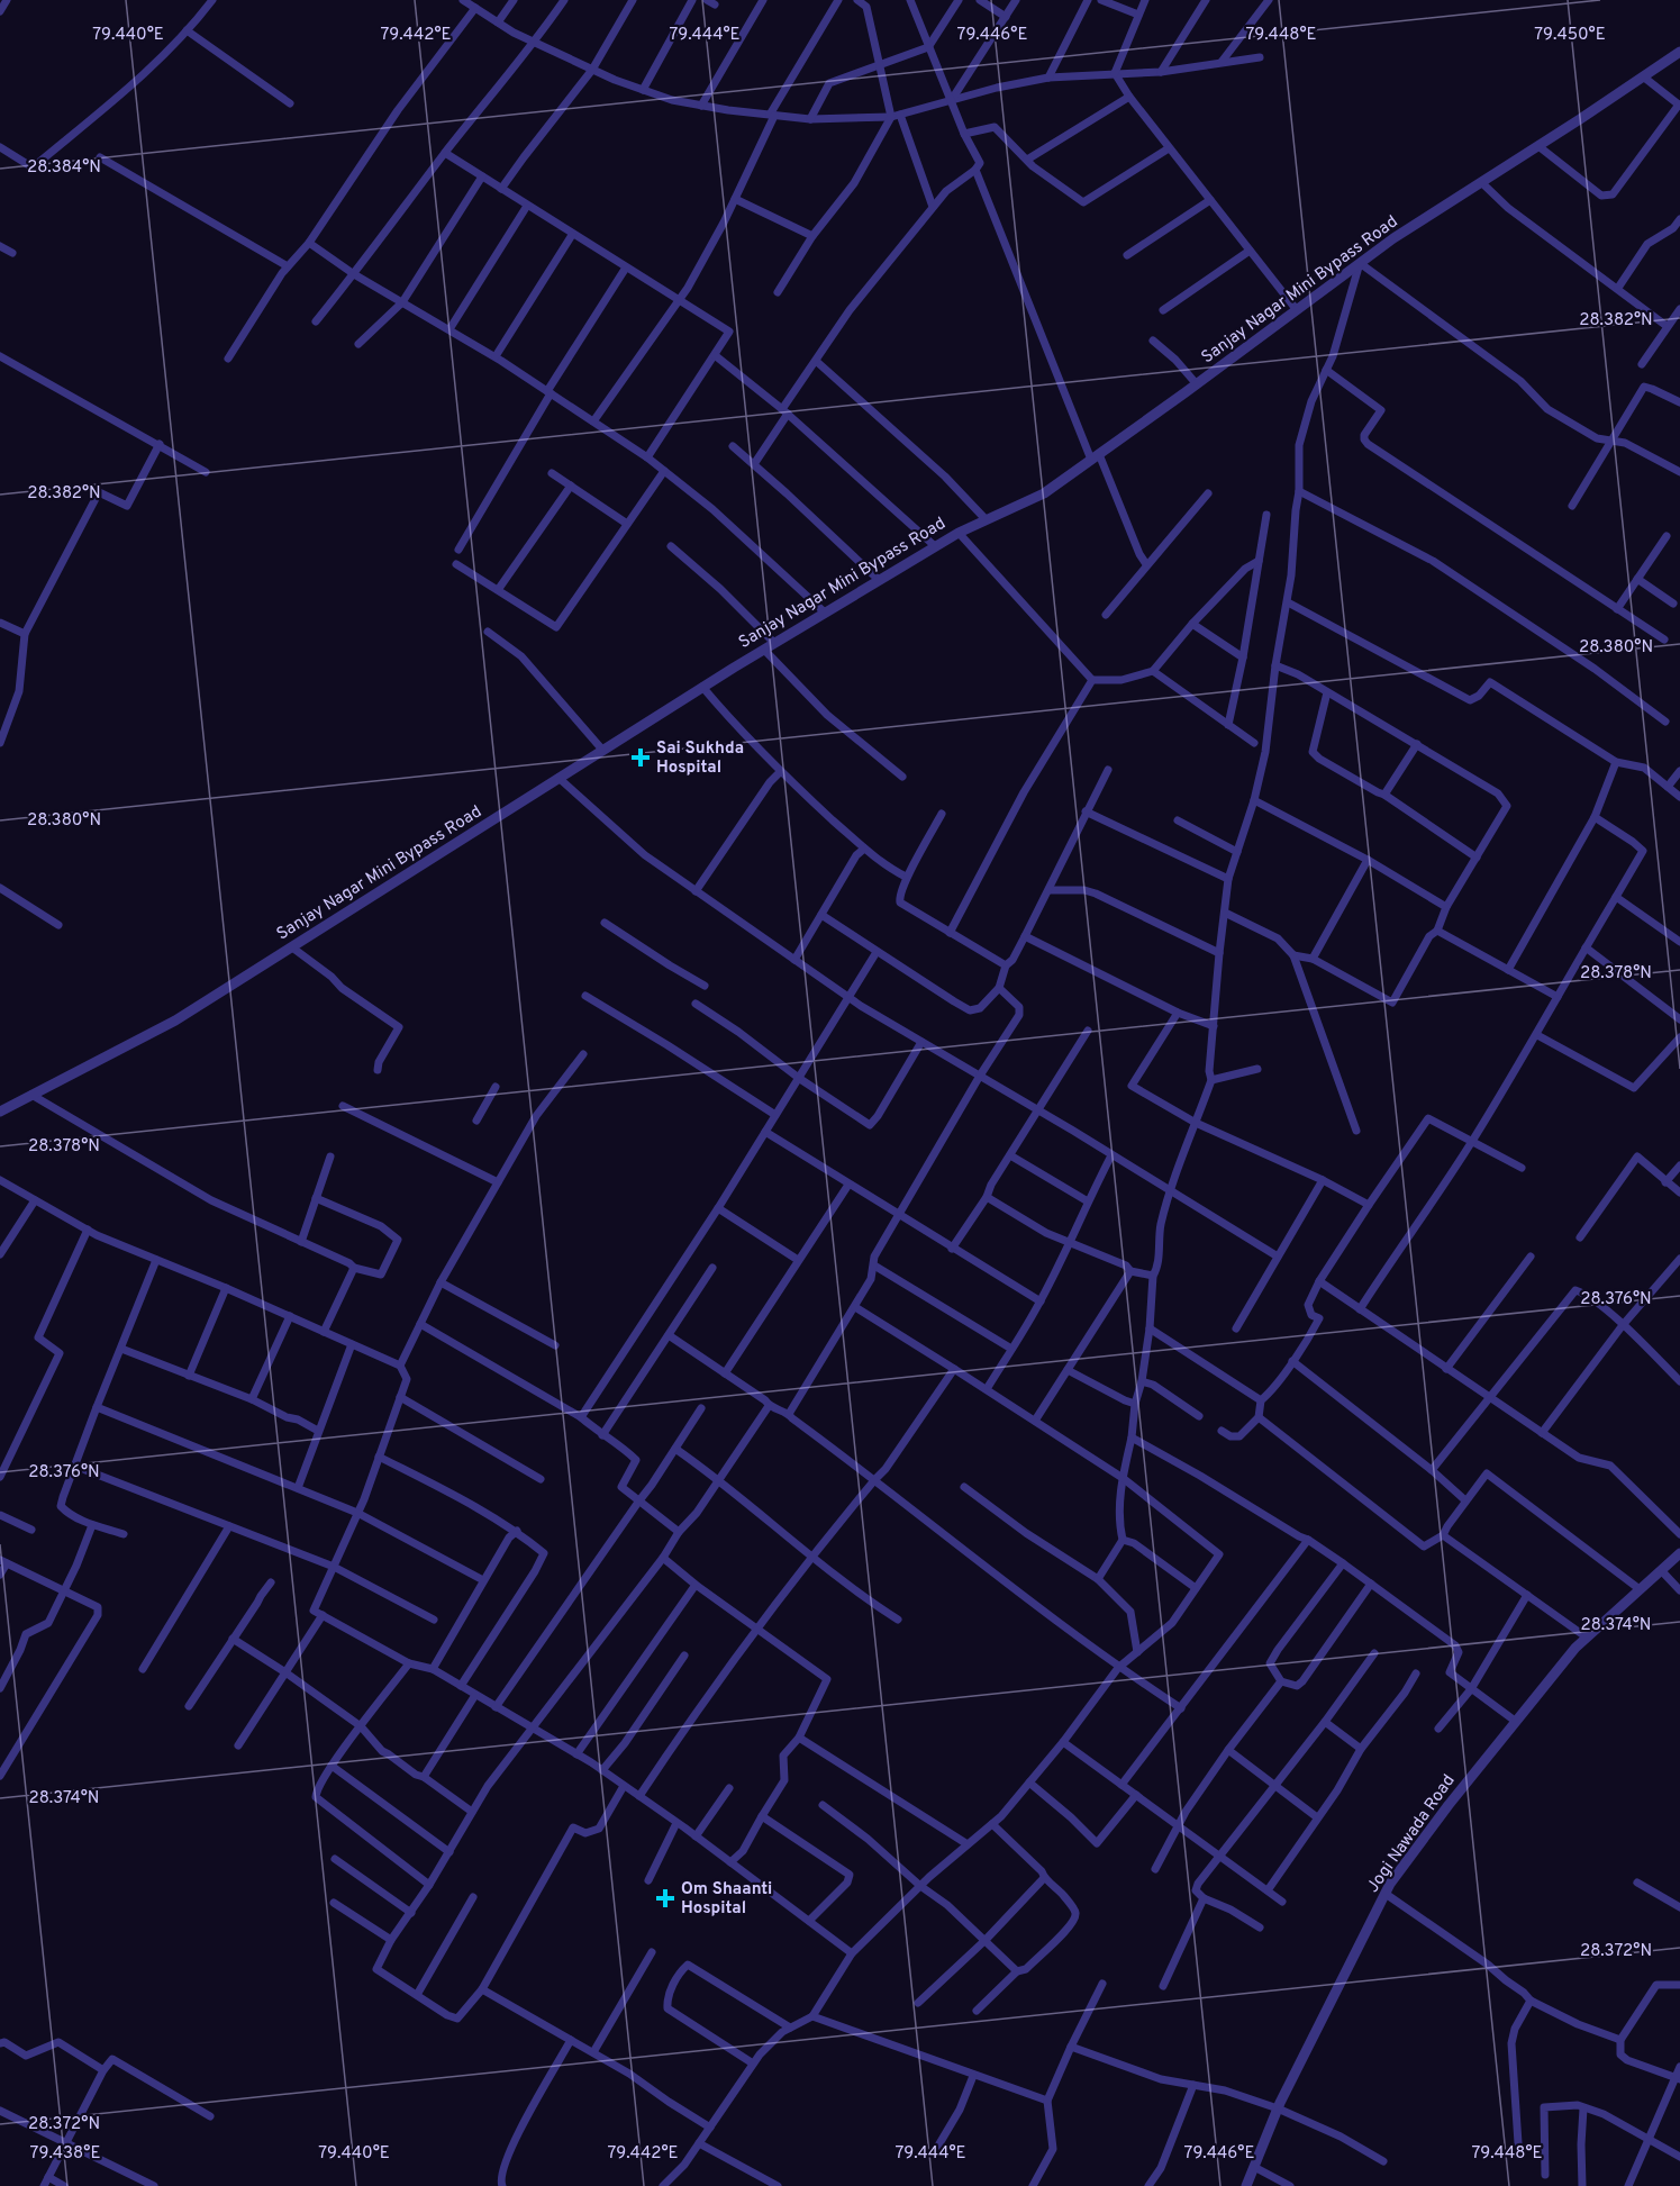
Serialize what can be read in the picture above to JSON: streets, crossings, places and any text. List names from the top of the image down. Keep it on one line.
{"streets":{"street":["Sanjay Nagar Mini Bypass Road","Jogi Nawada Road"]},"places":{"health":["Sai Sukhda Hospital","Om Shaanti Hospital"]},"coordinates":["79.440°E","79.442°E","79.444°E","79.446°E","79.448°E","79.450°E","28.384°N","28.382°N","28.380°N","28.378°N","28.376°N","28.374°N","28.372°N","79.438°E"]}
